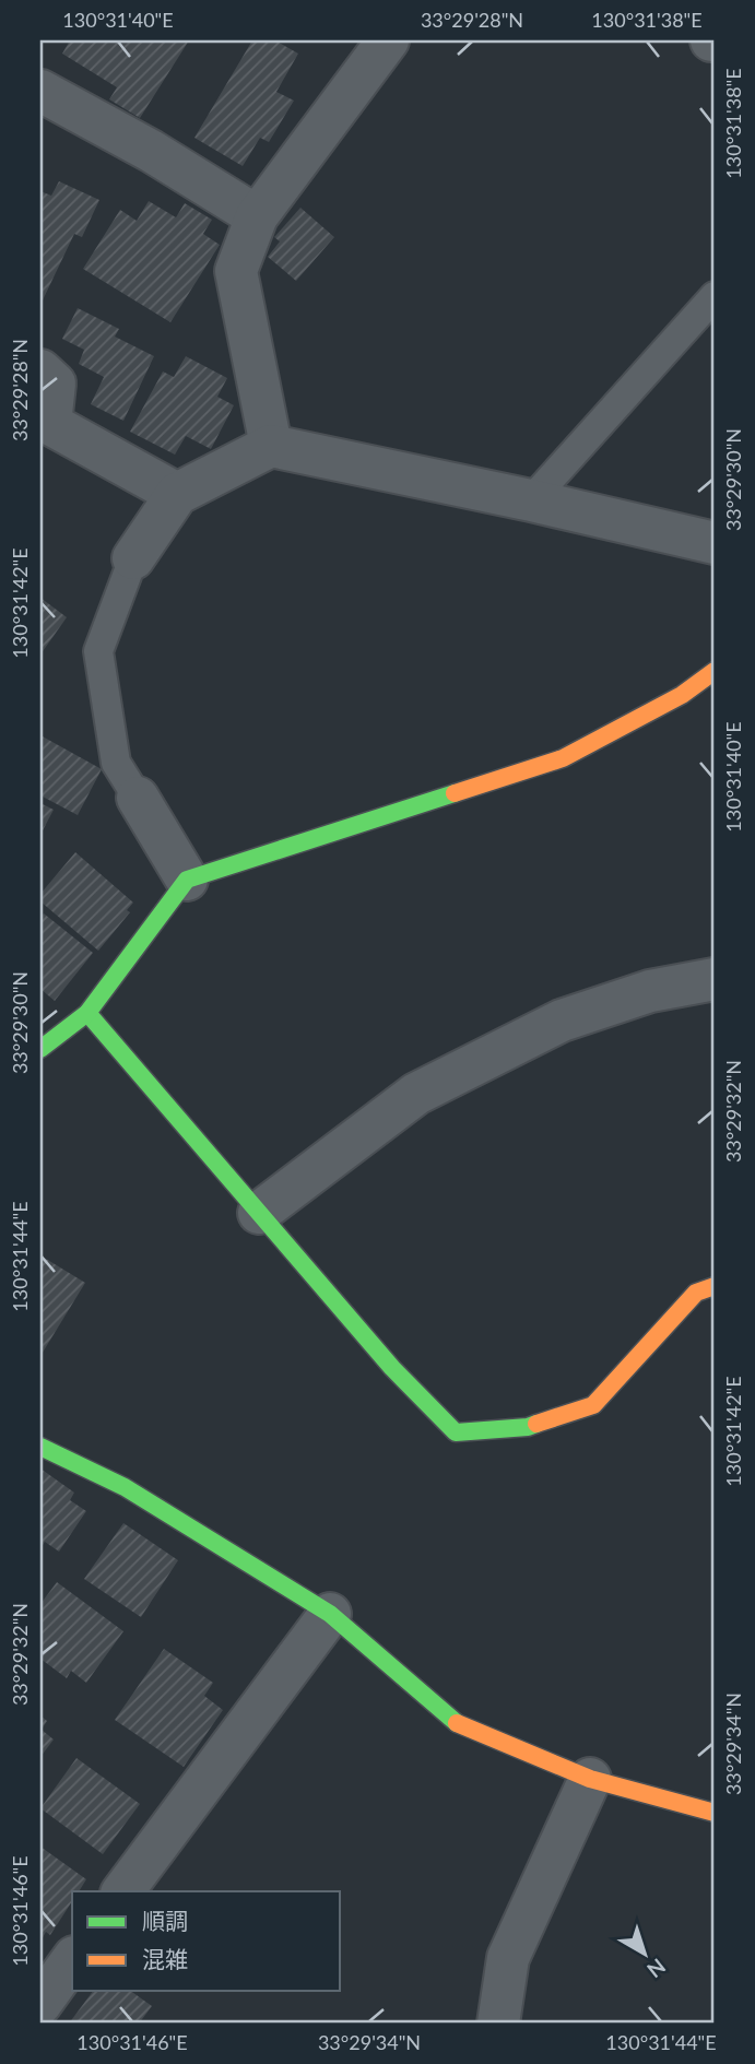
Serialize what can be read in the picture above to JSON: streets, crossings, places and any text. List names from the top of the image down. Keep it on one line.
{"legend":["順調","混雑"],"north":"bottom right","coordinates":["130°31'40\"E","33°29'28\"N","130°31'38\"E","33°29'30\"N","130°31'42\"E","33°29'32\"N","130°31'44\"E","33°29'34\"N","130°31'46\"E"]}
